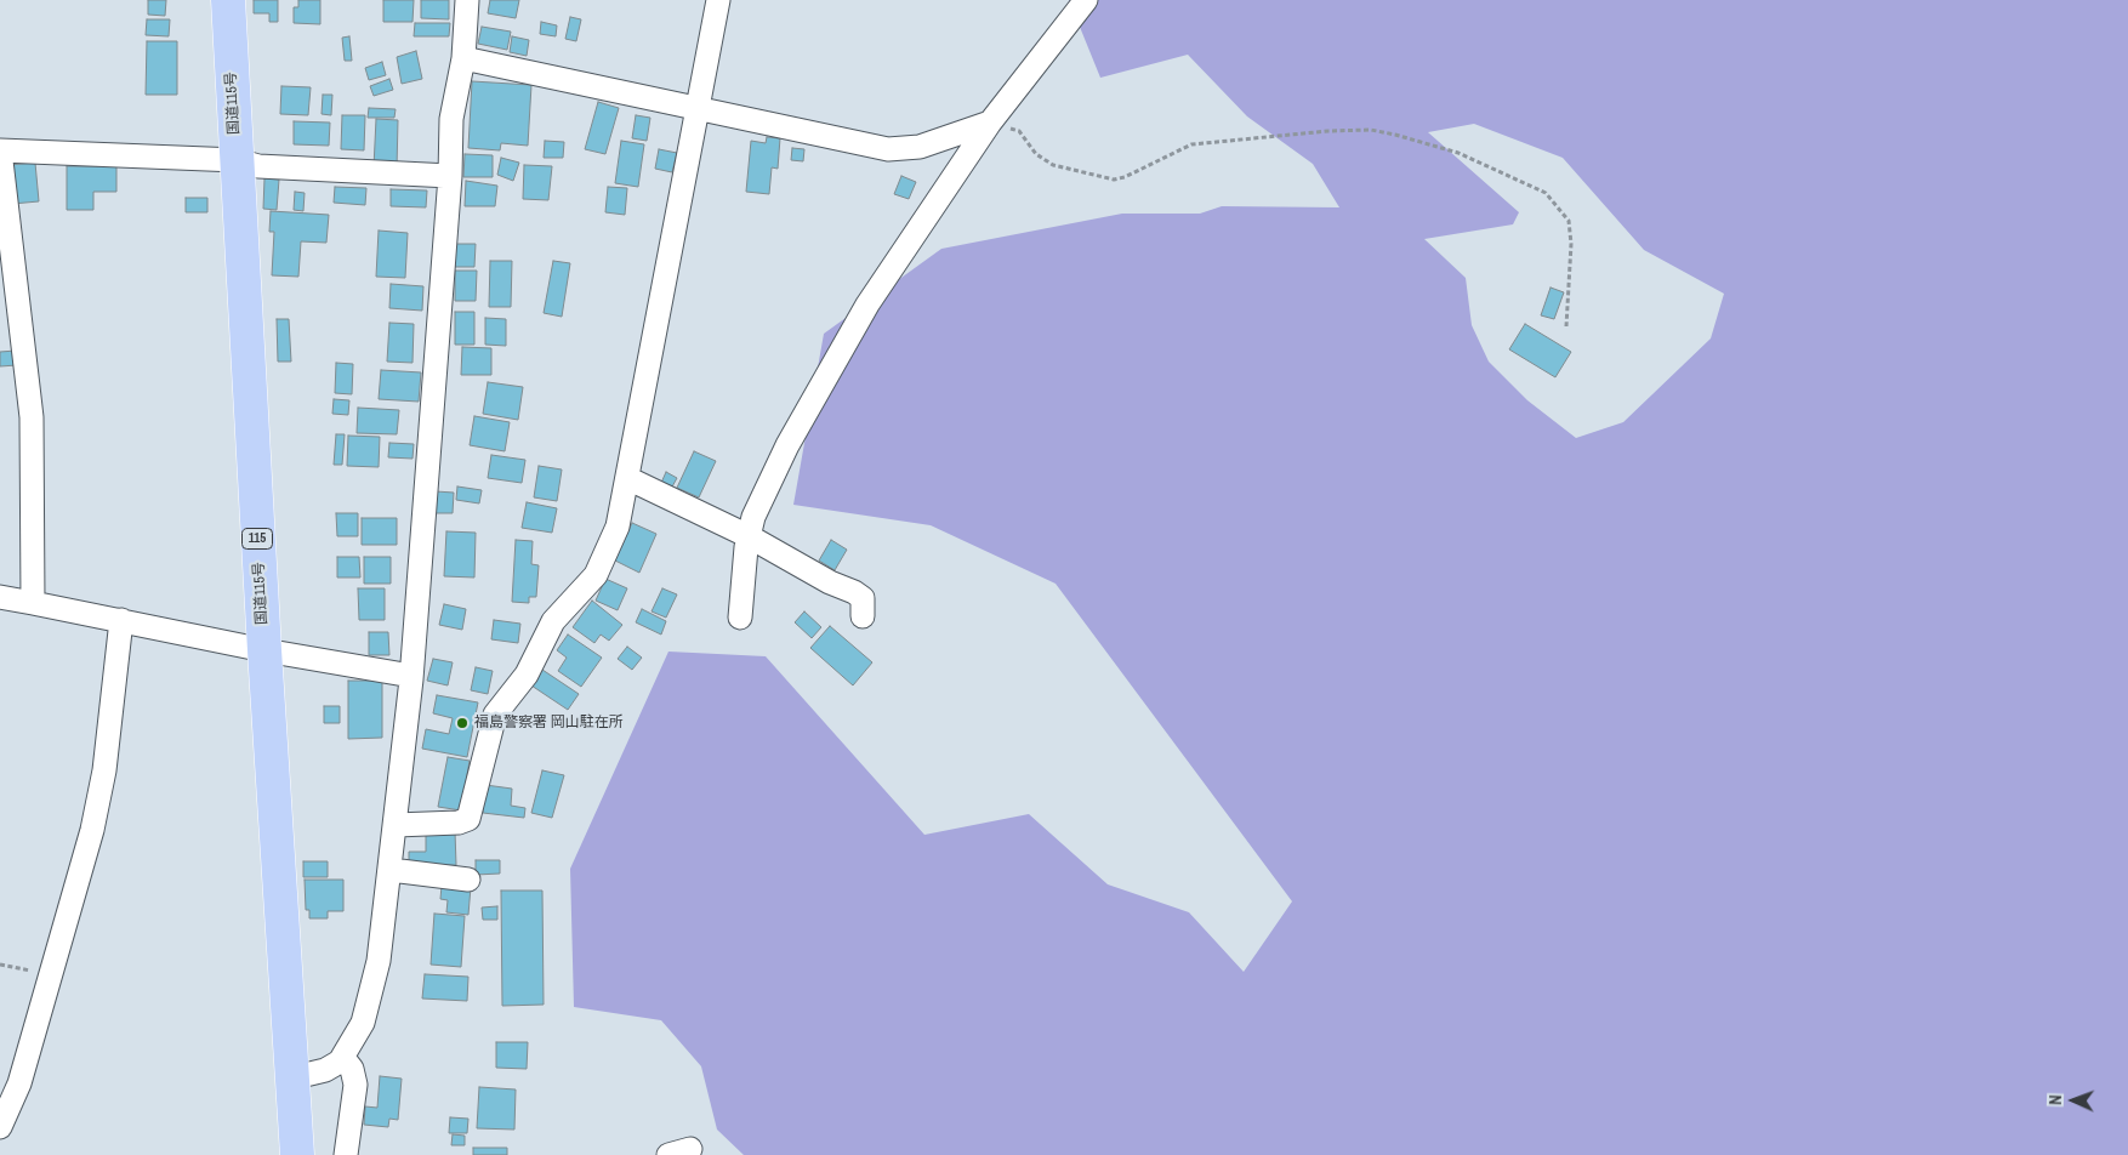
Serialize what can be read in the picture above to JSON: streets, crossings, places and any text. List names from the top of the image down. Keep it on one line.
{"streets":{"highway":["国道115号","115"]},"places":["福島警察署 岡山駐在所"],"north":"left"}
